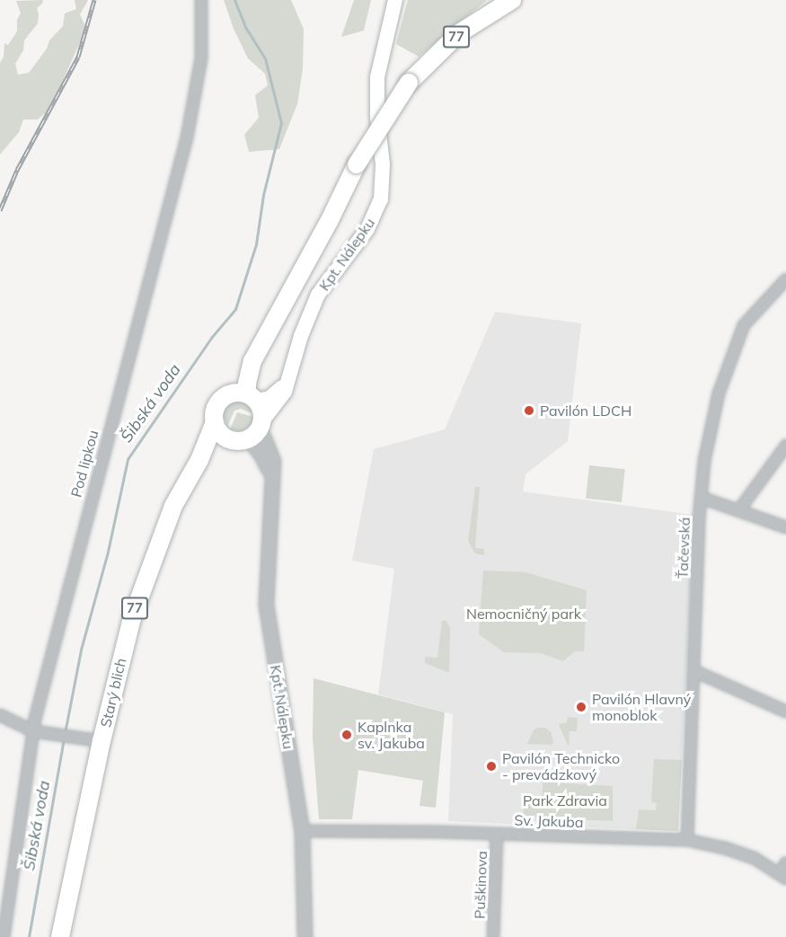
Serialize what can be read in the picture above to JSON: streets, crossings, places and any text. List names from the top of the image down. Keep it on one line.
{"streets":{"main road":["77","Kpt. Nálepku","Starý blich"],"street":["Pod lipkou","Ťačevská","Sv. Jakuba","Puškinova"]},"crossings":[["77","Kpt. Nálepku"],["77","Starý blich"],["Kpt. Nálepku","Starý blich"],["Kpt. Nálepku","Sv. Jakuba"],["Ťačevská","Sv. Jakuba"],["Sv. Jakuba","Puškinova"]],"water":["Šibská voda"],"parks":["Nemocničný park","Park Zdravia"],"places":["Pavilón LDCH","Pavilón Hlavný monoblok","Kaplnka sv. Jakuba","Pavilón Technicko - prevádzkový"]}
